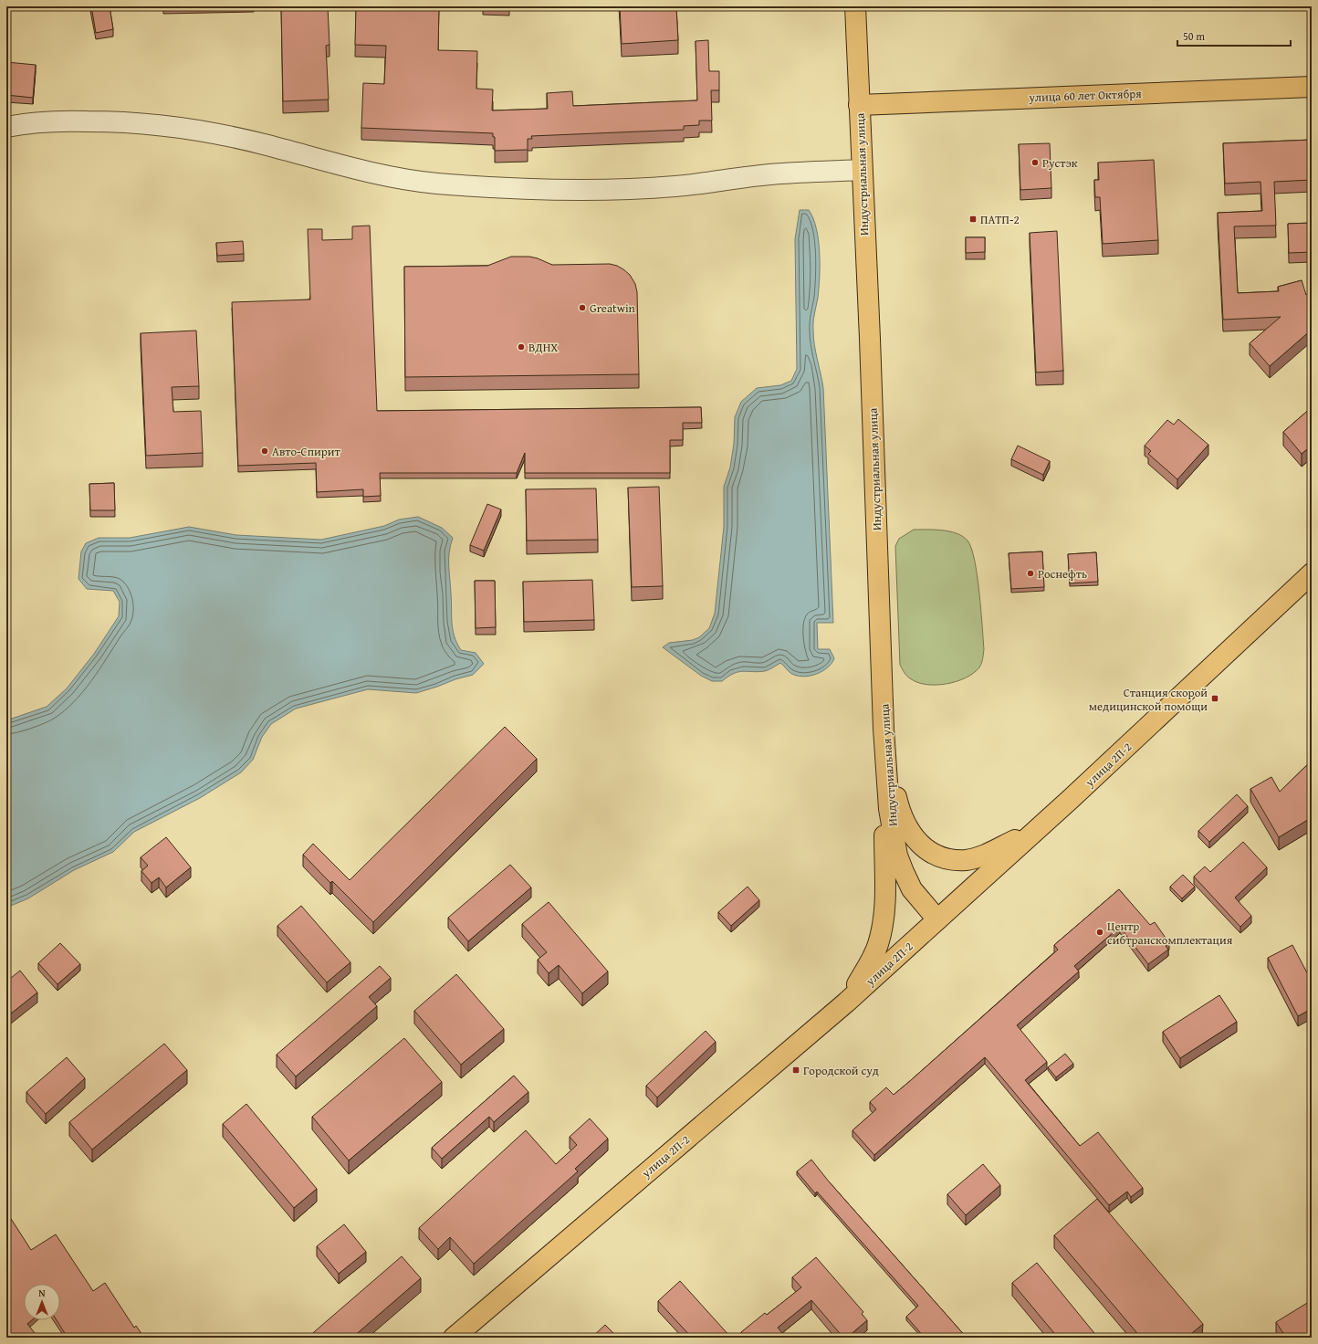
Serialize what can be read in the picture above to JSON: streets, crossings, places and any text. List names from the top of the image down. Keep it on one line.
{"streets":{"main road":["улица 60 лет Октября","Индустриальная улица","улица 2П-2"]},"crossings":[["улица 60 лет Октября","Индустриальная улица"],["Индустриальная улица","улица 2П-2"]],"places":{"other":["Рустэк","Greatwin","ВДНХ","Авто-Спирит","Роснефть","Центр сибтранскомплектация"],"transit":["ПАТП-2","Станция скорой медицинской помощи","Городской суд"]},"scale_bar":"50 m","north":"top"}
